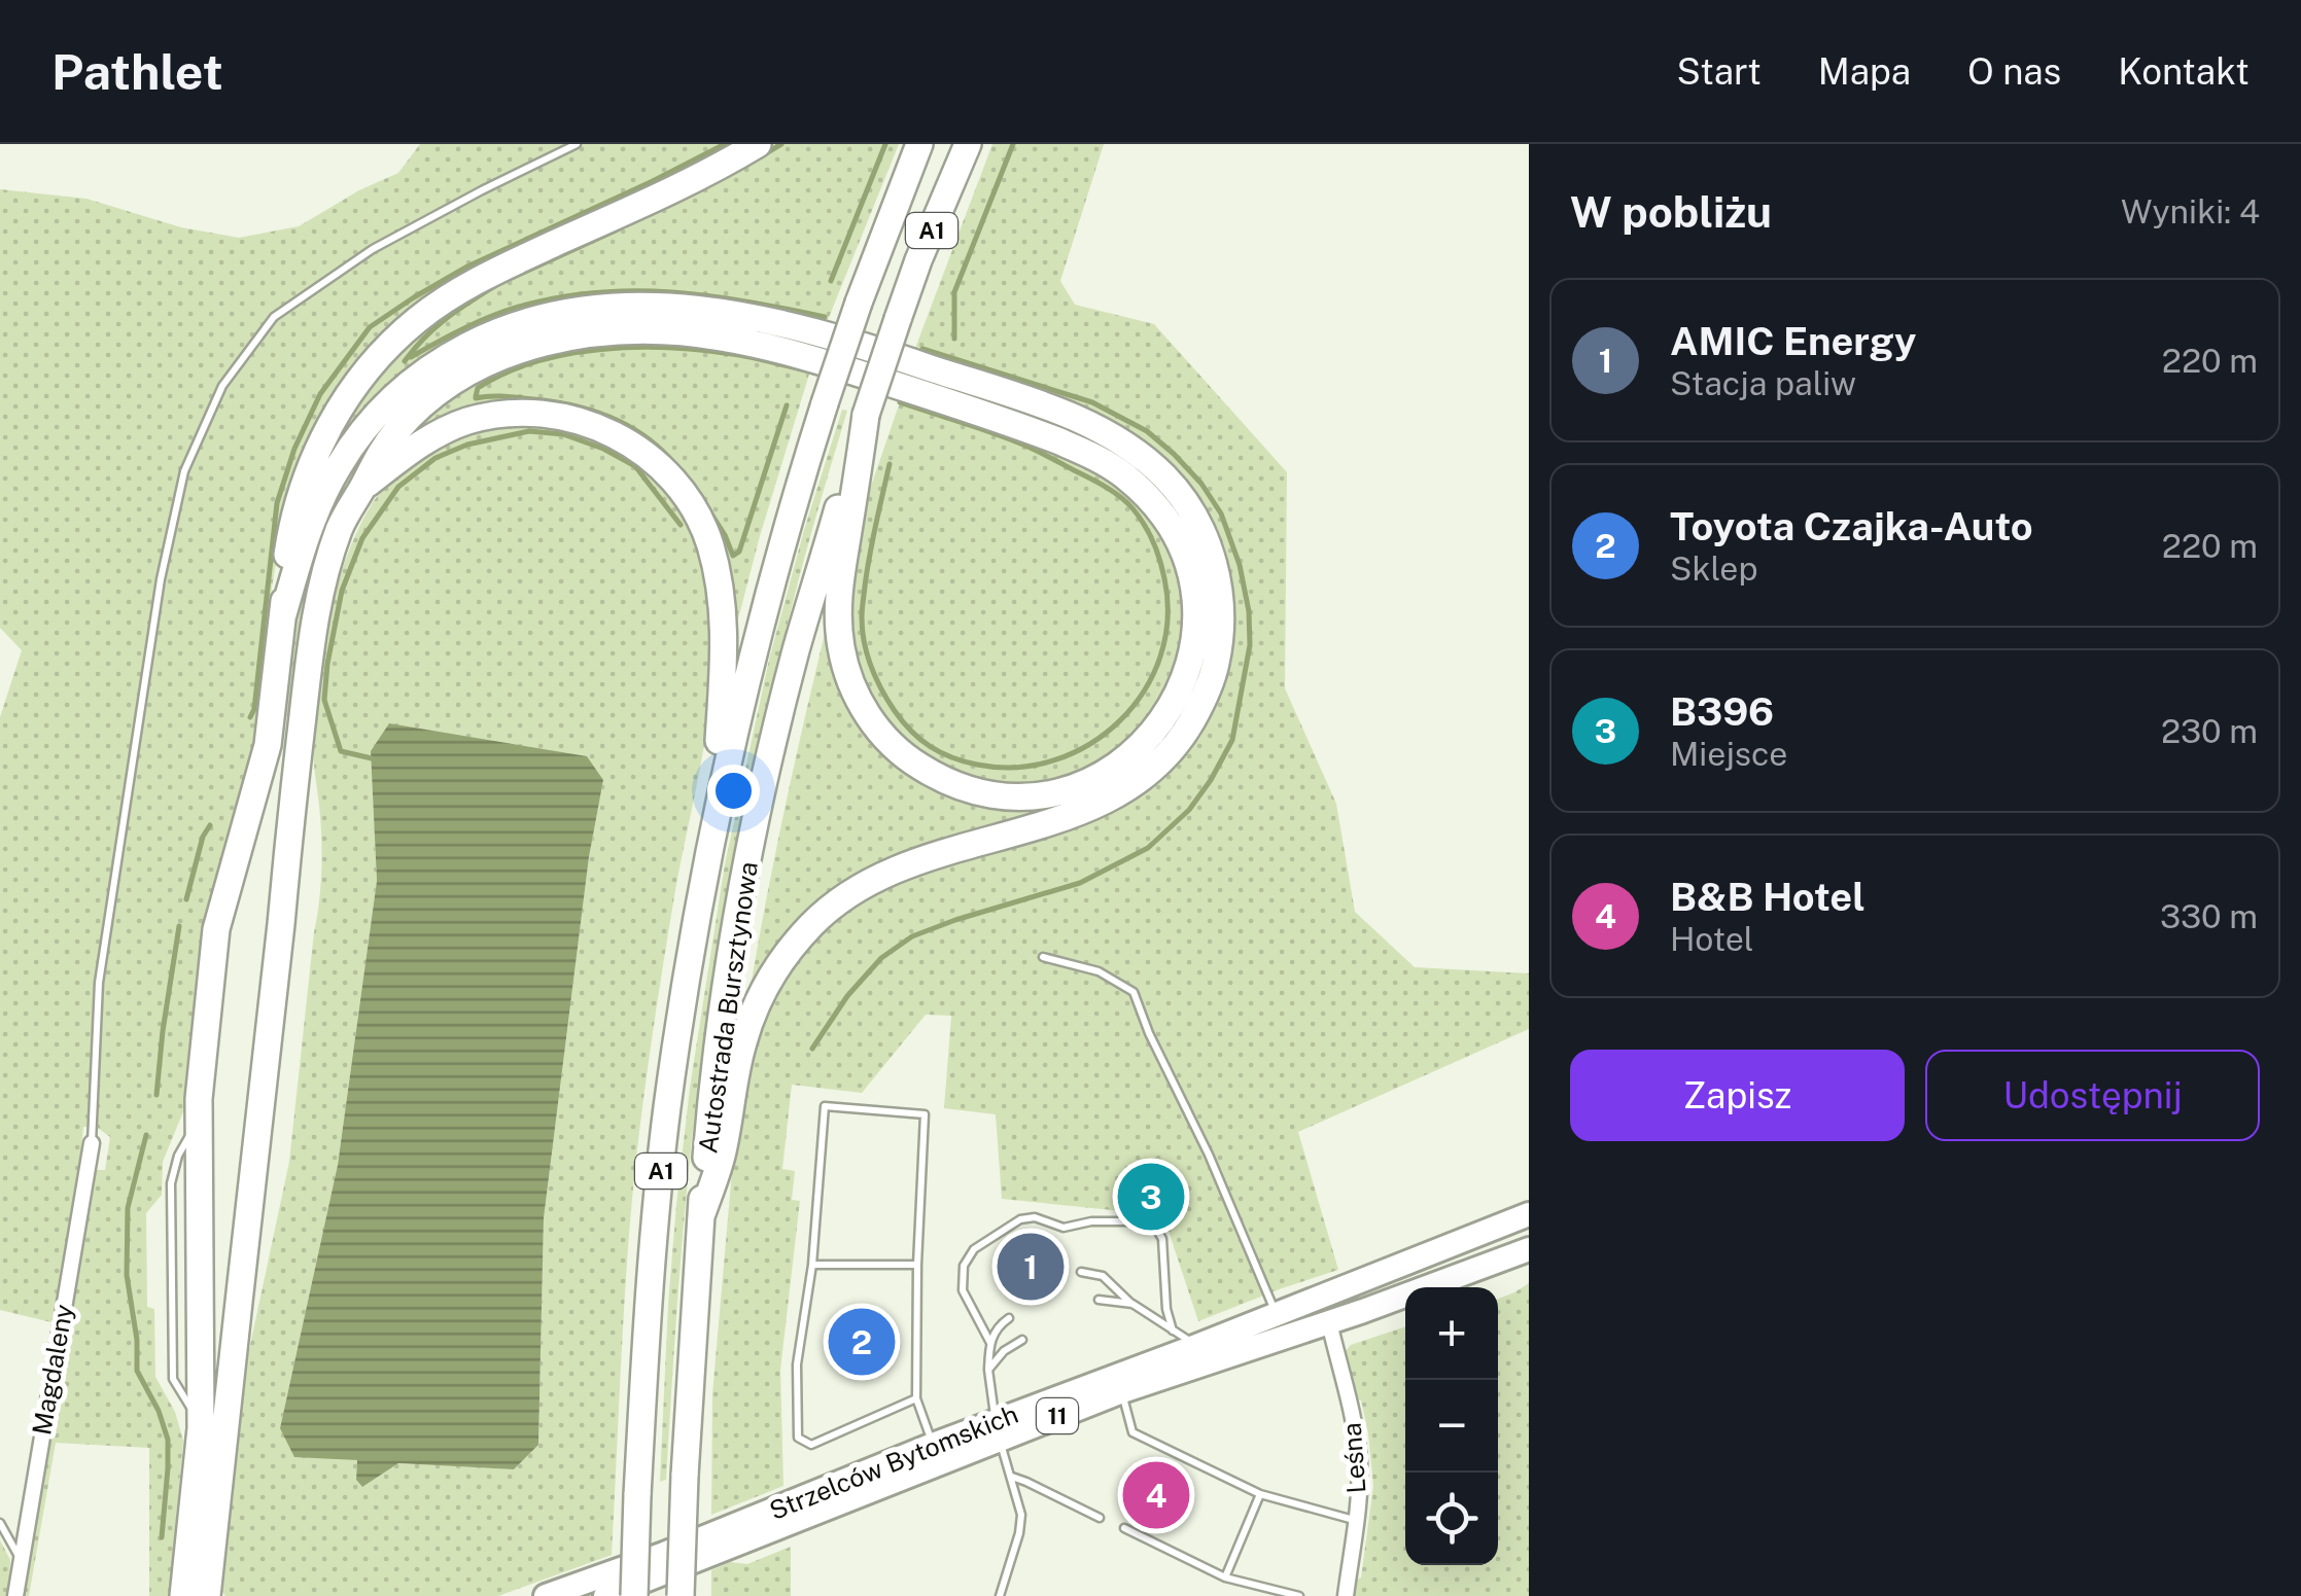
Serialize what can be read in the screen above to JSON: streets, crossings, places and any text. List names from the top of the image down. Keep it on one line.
{"streets":{"highway":["A1","Autostrada Bursztynowa"],"main road":["11","Strzelców Bytomskich"],"street":["Magdaleny","Leśna"]},"crossings":[["Leśna","Strzelców Bytomskich"]],"page":{"header":"Pathlet","nav":["Start","Mapa","O nas","Kontakt"],"heading":["W pobliżu","Wyniki: 4"],"list":[{"mark":"1","name":"AMIC Energy","note":"Stacja paliw","value":"220 m"},{"mark":"2","name":"Toyota Czajka-Auto","note":"Sklep","value":"220 m"},{"mark":"3","name":"B396","note":"Miejsce","value":"230 m"},{"mark":"4","name":"B&B Hotel","note":"Hotel","value":"330 m"}],"buttons":["Zapisz","Udostępnij"],"pins":["3","1","2","4"],"map_buttons":["+","−"]}}
